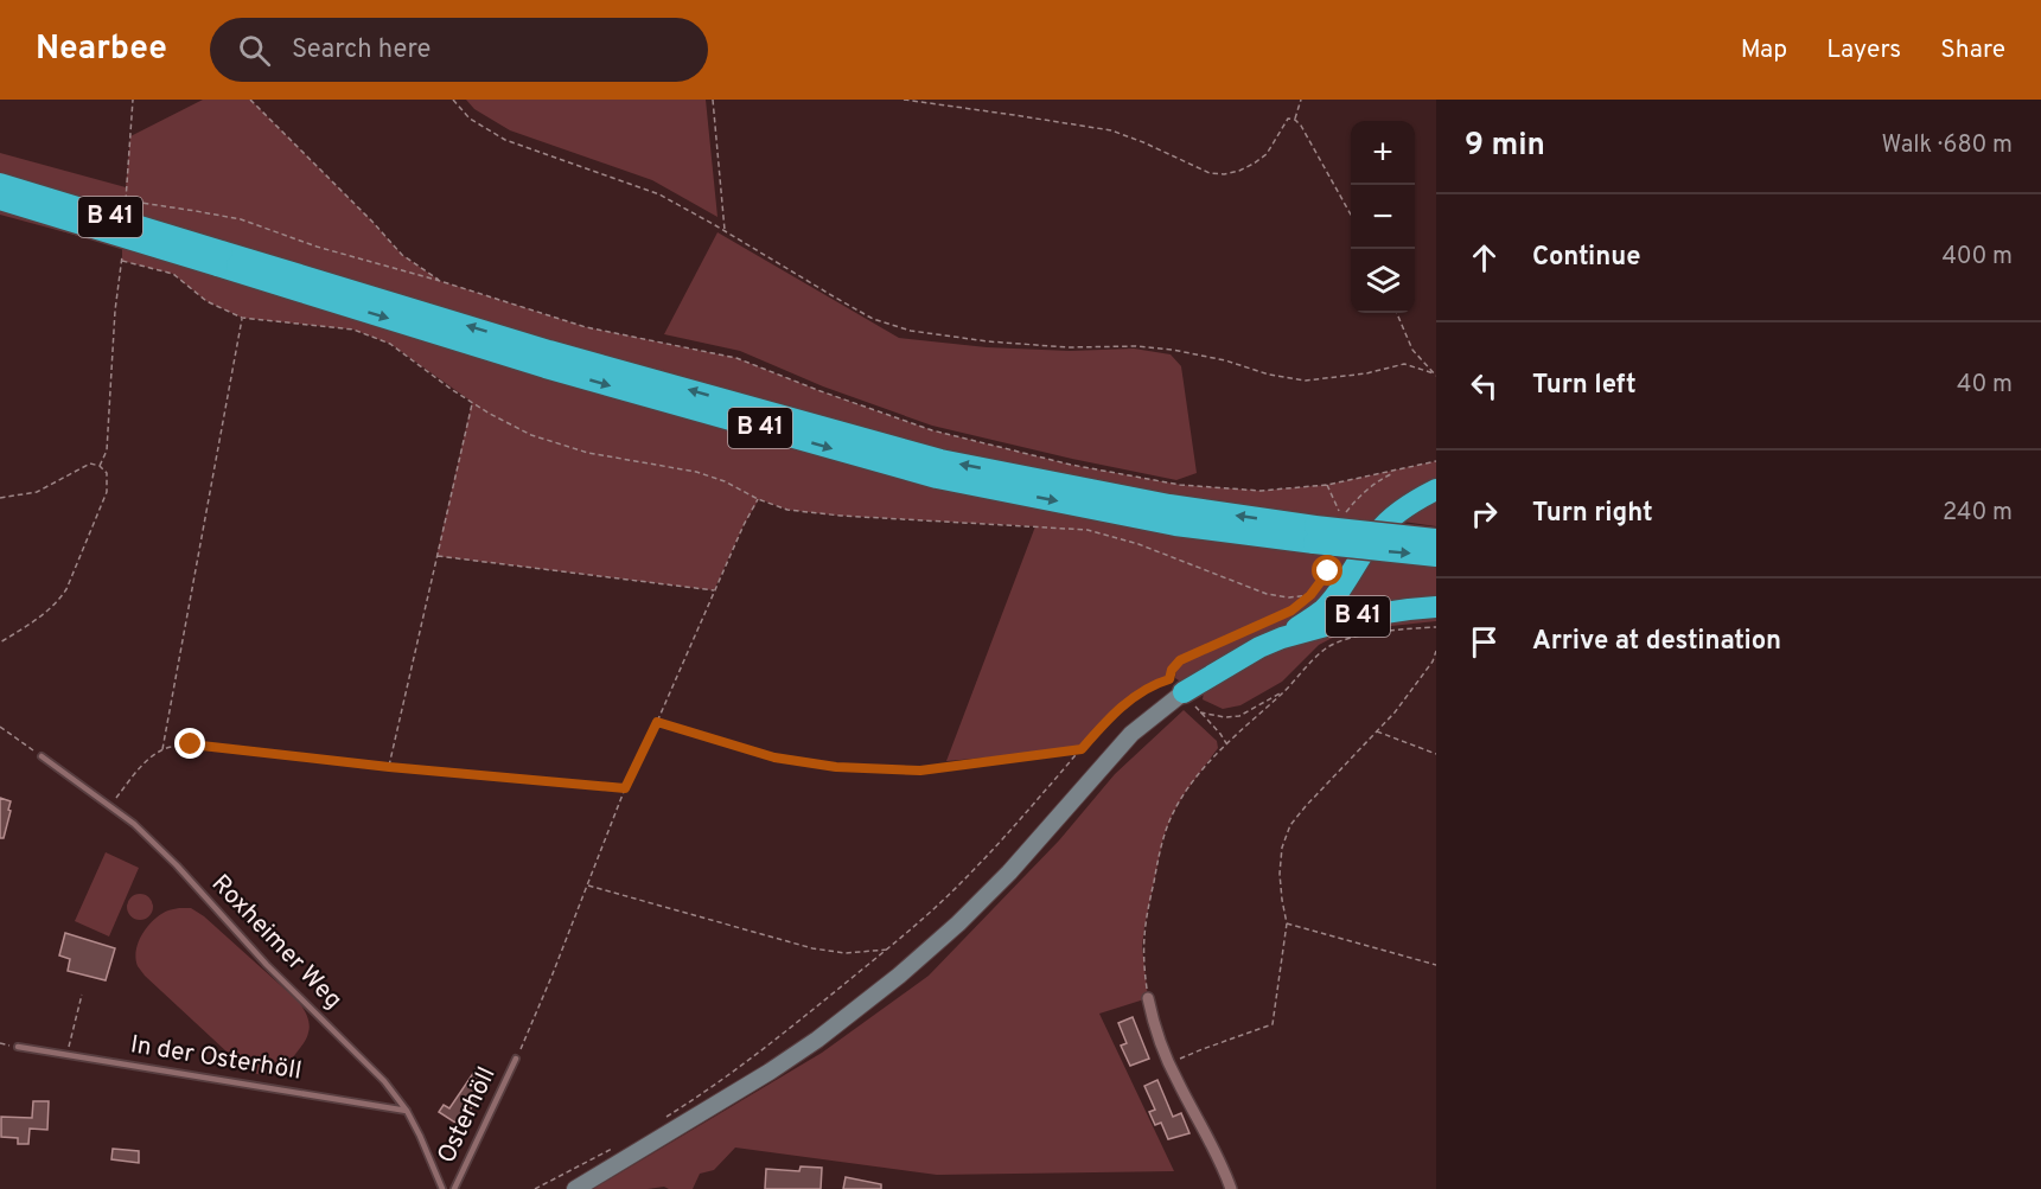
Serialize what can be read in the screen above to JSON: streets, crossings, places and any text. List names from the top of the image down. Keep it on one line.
{"streets":{"highway":["B 41"],"lane":["Roxheimer Weg","In der Osterhöll","Osterhöll"]},"crossings":[["Roxheimer Weg","In der Osterhöll"]],"page":{"header":"Nearbee","search":"Search here","nav":["Map","Layers","Share"],"heading":["9 min","Walk · 680 m"],"map_buttons":["+","−"],"list":[["Continue","400 m"],["Turn left","40 m"],["Turn right","240 m"],"Arrive at destination"]}}
